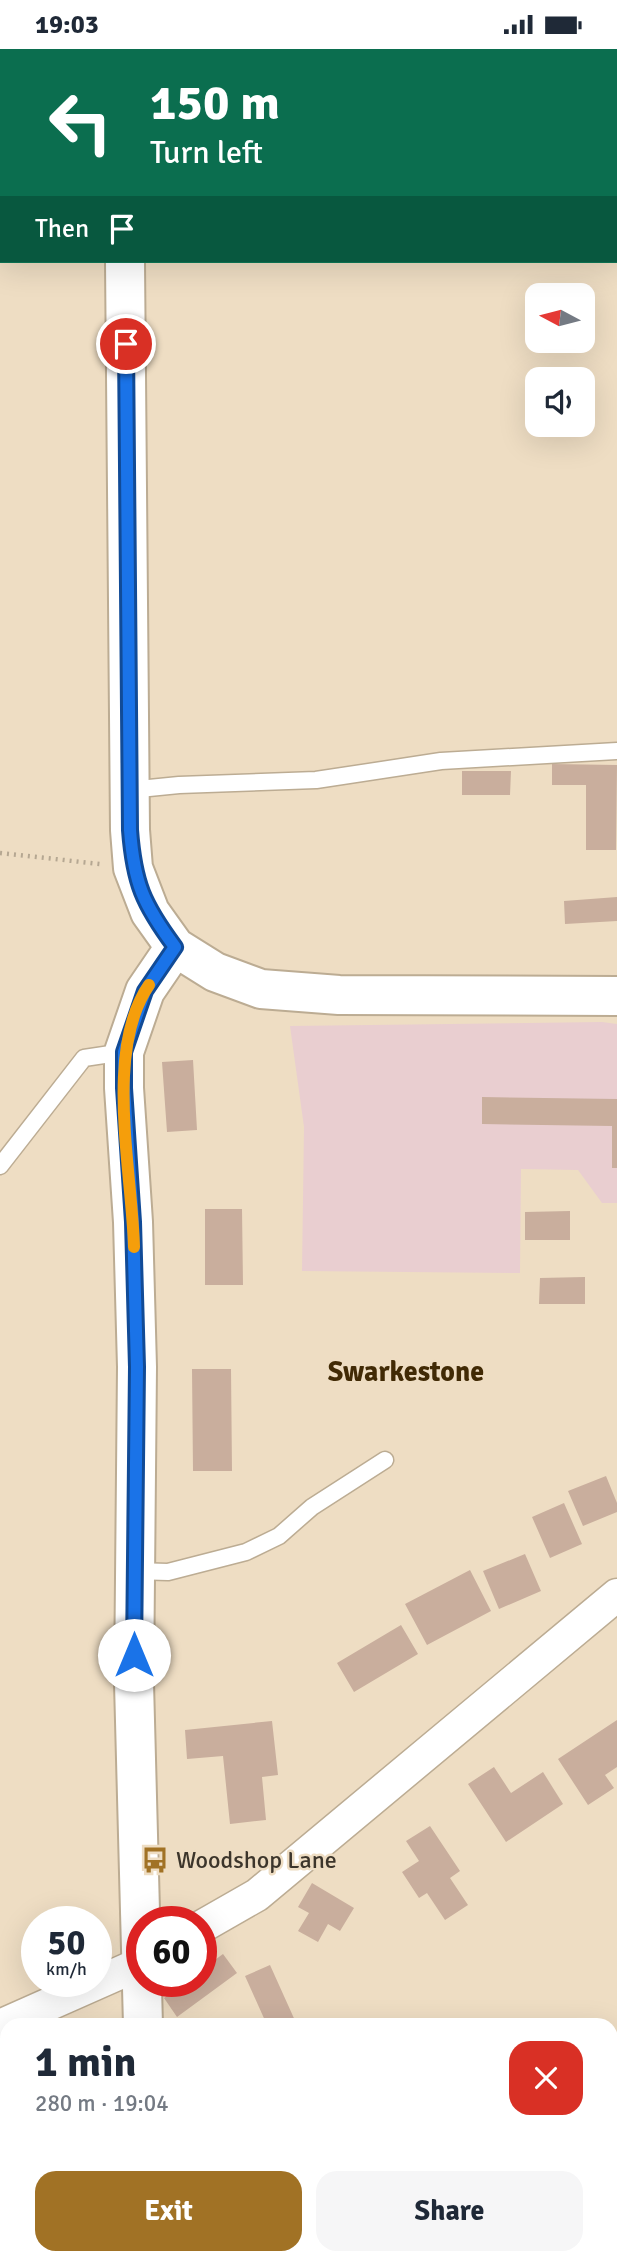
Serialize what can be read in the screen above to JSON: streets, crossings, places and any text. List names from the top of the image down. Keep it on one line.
{"districts":["Swarkestone"],"places":{"bus stop":["Woodshop Lane"]},"north":"left","page":{"status":"19:03","turn":["150 m","Turn left"],"then":"Then","speed":"50 km/h","limit":"60","heading":["1 min","280 m · 19:04"],"buttons":["Exit","Share"]}}
